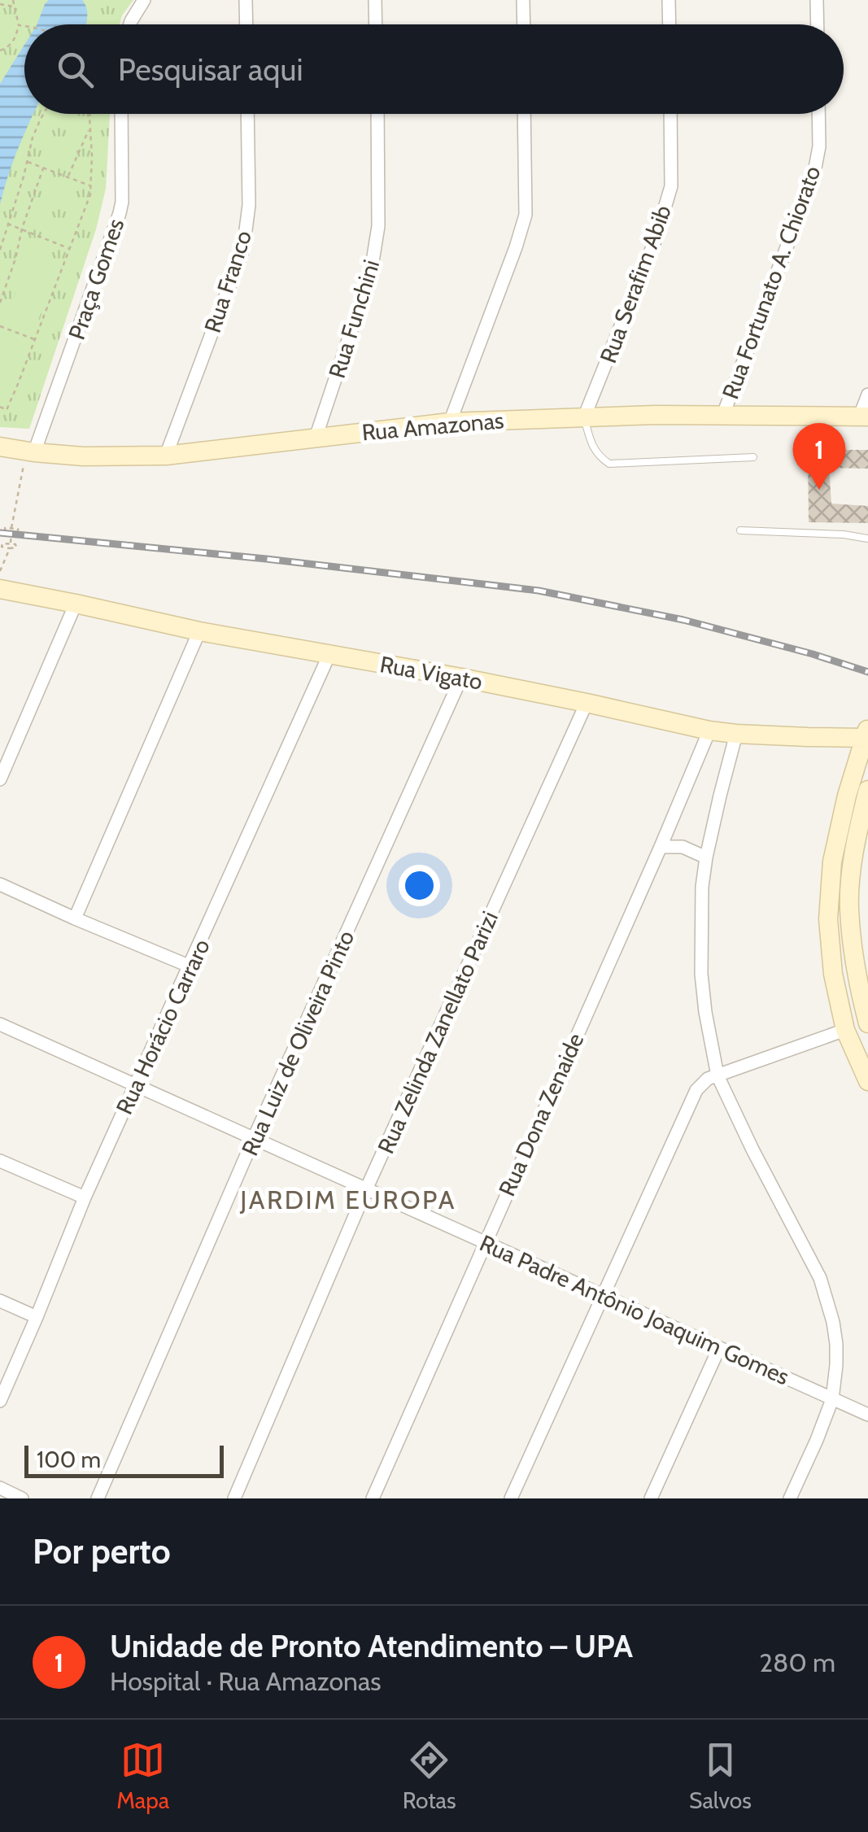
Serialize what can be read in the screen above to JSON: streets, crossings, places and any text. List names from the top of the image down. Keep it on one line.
{"streets":{"street":["Praça Gomes","Rua Franco","Rua Fortunato A. Chiorato","Rua Serafim Abib","Rua Funchini","Rua Amazonas","Rua Vigato","Rua Horácio Carraro","Rua Zelinda Zanellato Parizi","Rua Luiz de Oliveira Pinto","Rua Dona Zenaide","Rua Padre Antônio Joaquim Gomes"]},"crossings":[["Praça Gomes","Rua Amazonas"],["Rua Franco","Rua Amazonas"],["Rua Fortunato A. Chiorato","Rua Amazonas"],["Rua Serafim Abib","Rua Amazonas"],["Rua Funchini","Rua Amazonas"],["Rua Vigato","Rua Horácio Carraro"],["Rua Vigato","Rua Zelinda Zanellato Parizi"],["Rua Vigato","Rua Luiz de Oliveira Pinto"],["Rua Vigato","Rua Dona Zenaide"],["Rua Horácio Carraro","Rua Padre Antônio Joaquim Gomes"],["Rua Zelinda Zanellato Parizi","Rua Padre Antônio Joaquim Gomes"],["Rua Luiz de Oliveira Pinto","Rua Padre Antônio Joaquim Gomes"],["Rua Dona Zenaide","Rua Padre Antônio Joaquim Gomes"]],"districts":["JARDIM EUROPA"],"scale_bar":"100 m","page":{"search":"Pesquisar aqui","pins":"1","scale":"100 m","heading":"Por perto","list":[{"mark":"1","name":"Unidade de Pronto Atendimento – UPA","note":"Hospital · Rua Amazonas","value":"280 m"}],"nav":["Mapa","Rotas","Salvos"]}}
